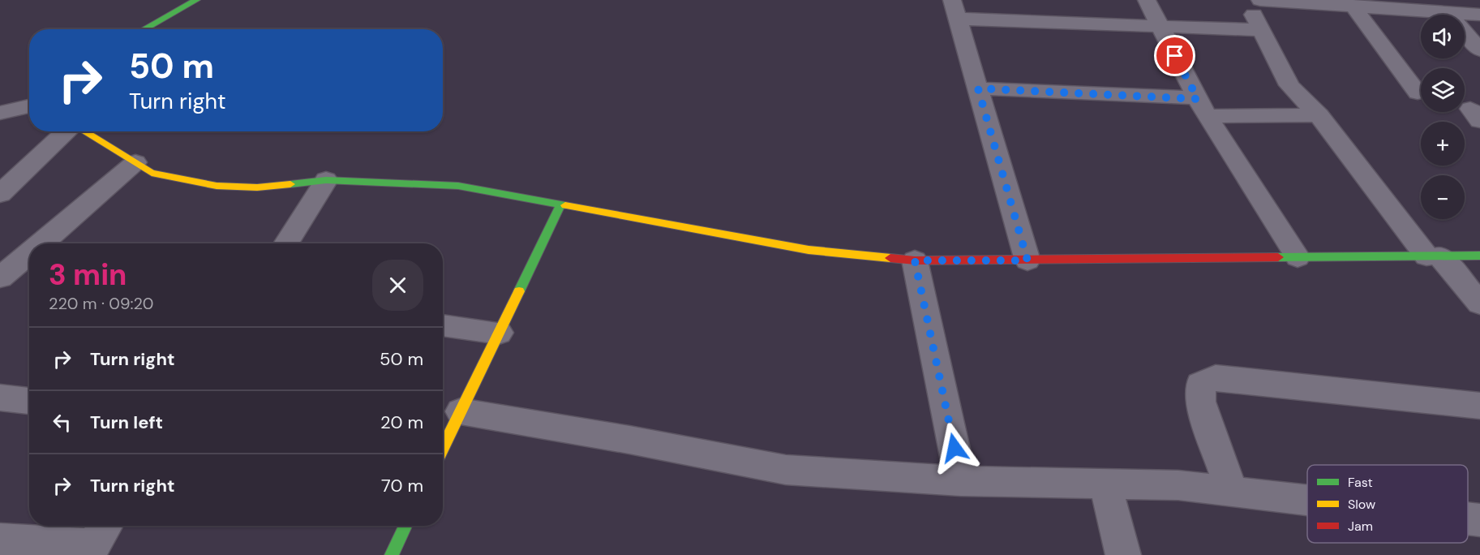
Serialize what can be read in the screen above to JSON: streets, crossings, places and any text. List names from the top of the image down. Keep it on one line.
{"legend":["Fast","Slow","Jam"],"page":{"map_buttons":["+","−"],"turn":["50 m","Turn right"],"heading":["3 min","220 m · 09:20"],"list":[{"name":"Turn right","value":"50 m"},{"name":"Turn left","value":"20 m"},{"name":"Turn right","value":"70 m"}]}}
